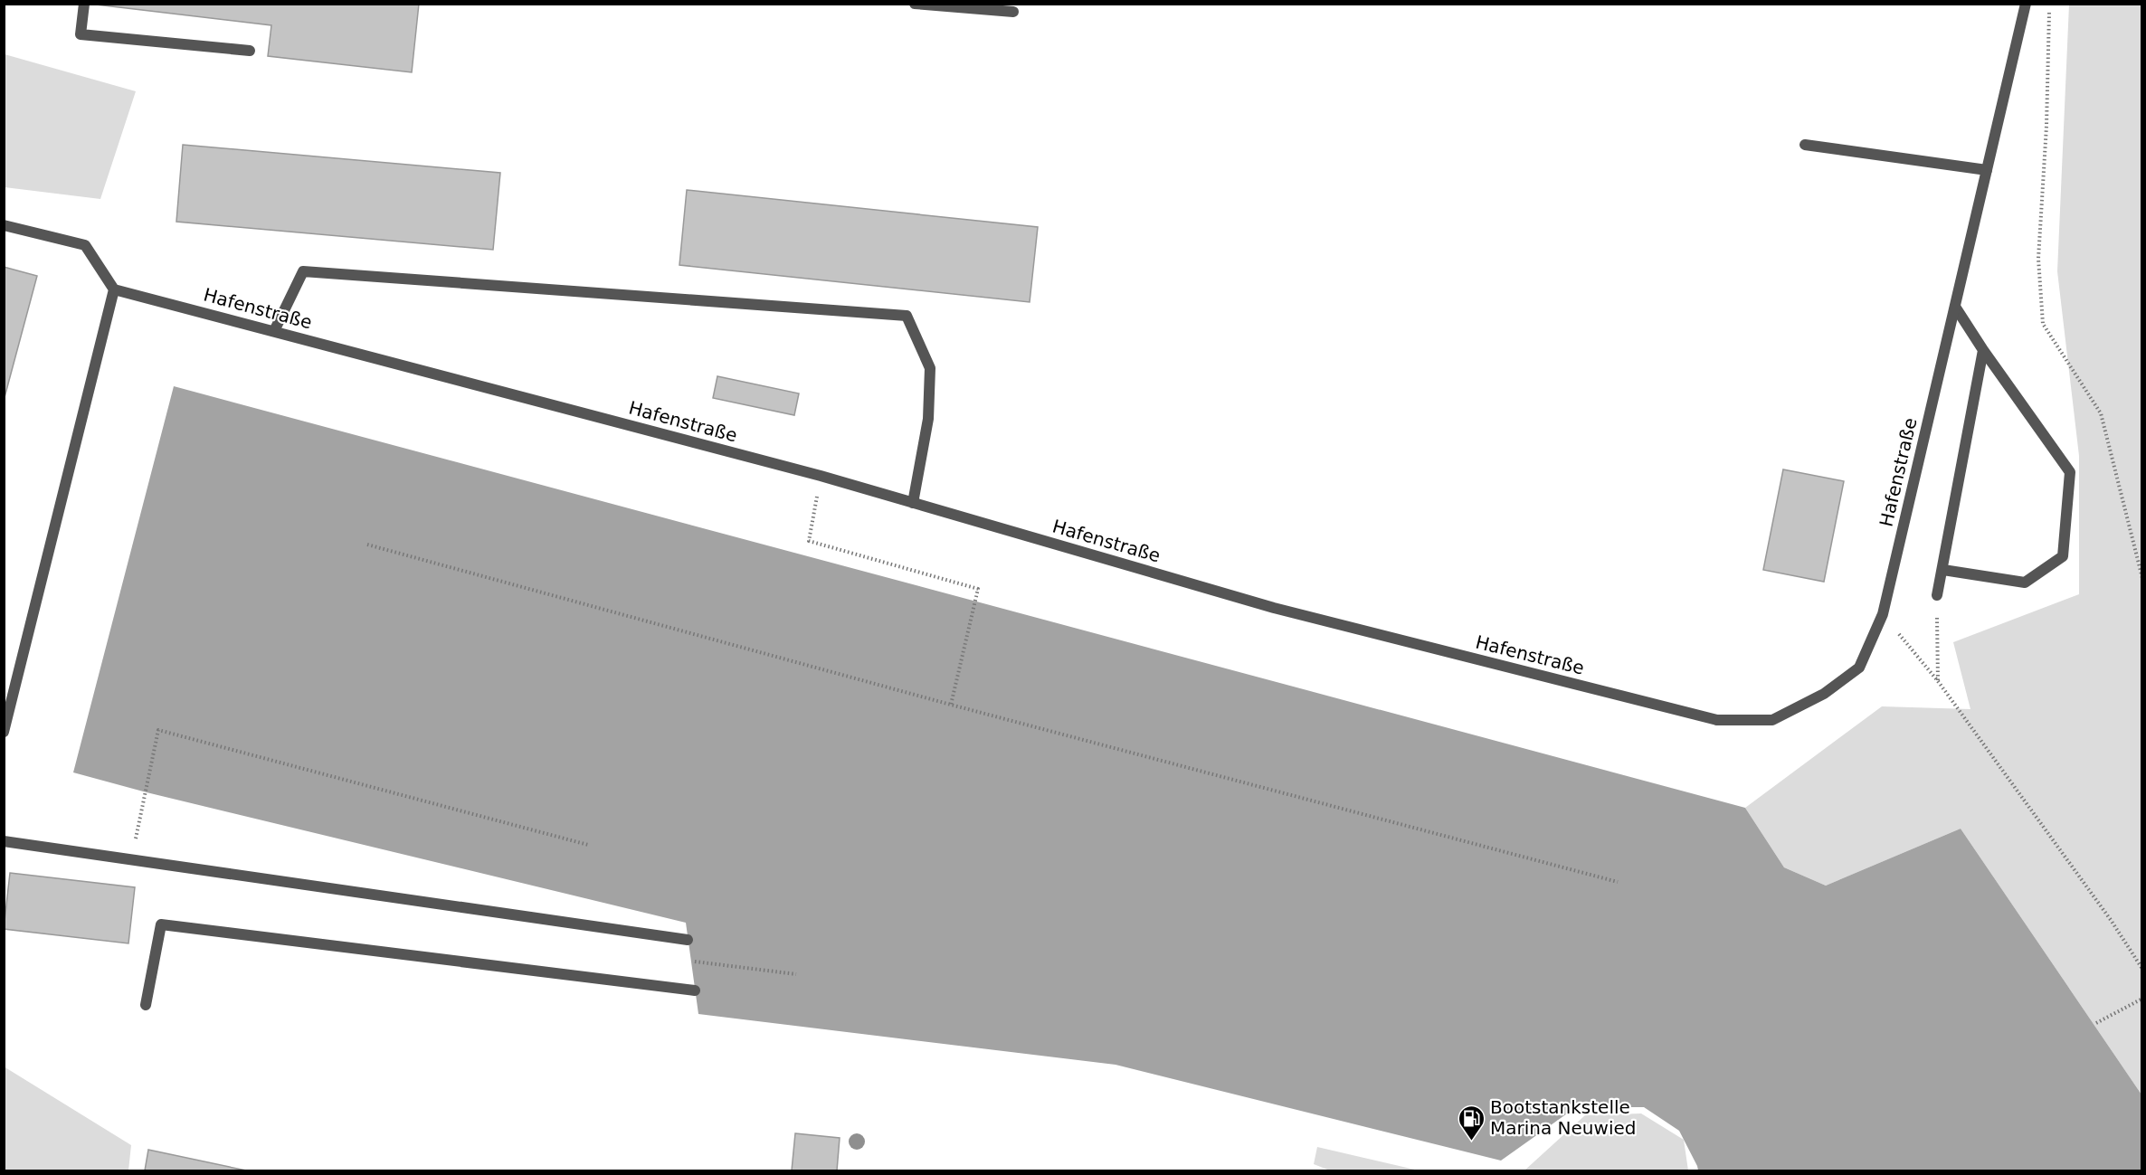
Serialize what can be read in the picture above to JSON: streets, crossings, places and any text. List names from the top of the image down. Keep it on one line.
{"streets":{"street":["Hafenstraße"]},"places":{"fuel station":["Bootstankstelle Marina Neuwied"]}}
